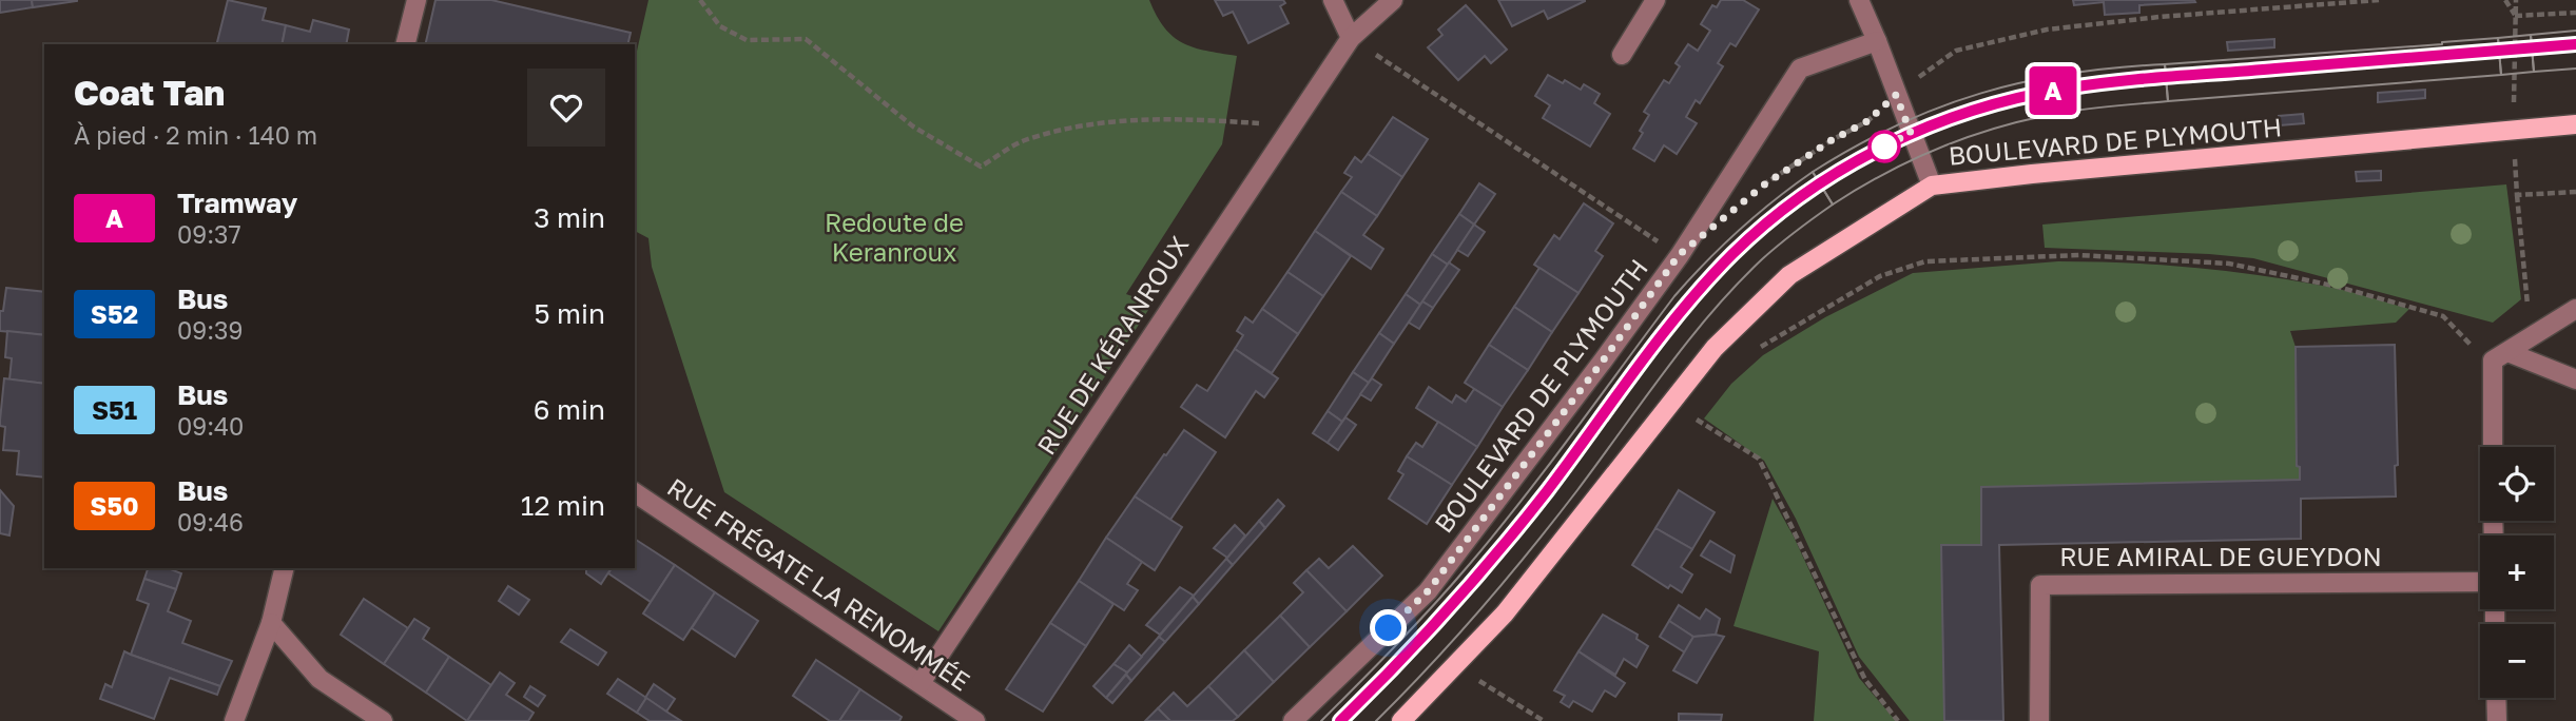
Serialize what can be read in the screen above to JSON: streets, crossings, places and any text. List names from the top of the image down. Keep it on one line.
{"streets":{"main road":["BOULEVARD DE PLYMOUTH"],"street":["RUE DE KÉRANROUX","RUE AMIRAL DE GUEYDON","RUE FRÉGATE LA RENOMMÉE"]},"crossings":[["RUE DE KÉRANROUX","RUE FRÉGATE LA RENOMMÉE"]],"parks":["Redoute de Keranroux"],"lines":["tram line A"],"page":{"on_map":"A","heading":["Coat Tan","À pied · 2 min · 140 m"],"list":[{"mark":"A","name":"Tramway","note":"09:37","value":"3 min"},{"mark":"S52","name":"Bus","note":"09:39","value":"5 min"},{"mark":"S51","name":"Bus","note":"09:40","value":"6 min"},{"mark":"S50","name":"Bus","note":"09:46","value":"12 min"}],"map_buttons":["+","−"]}}
